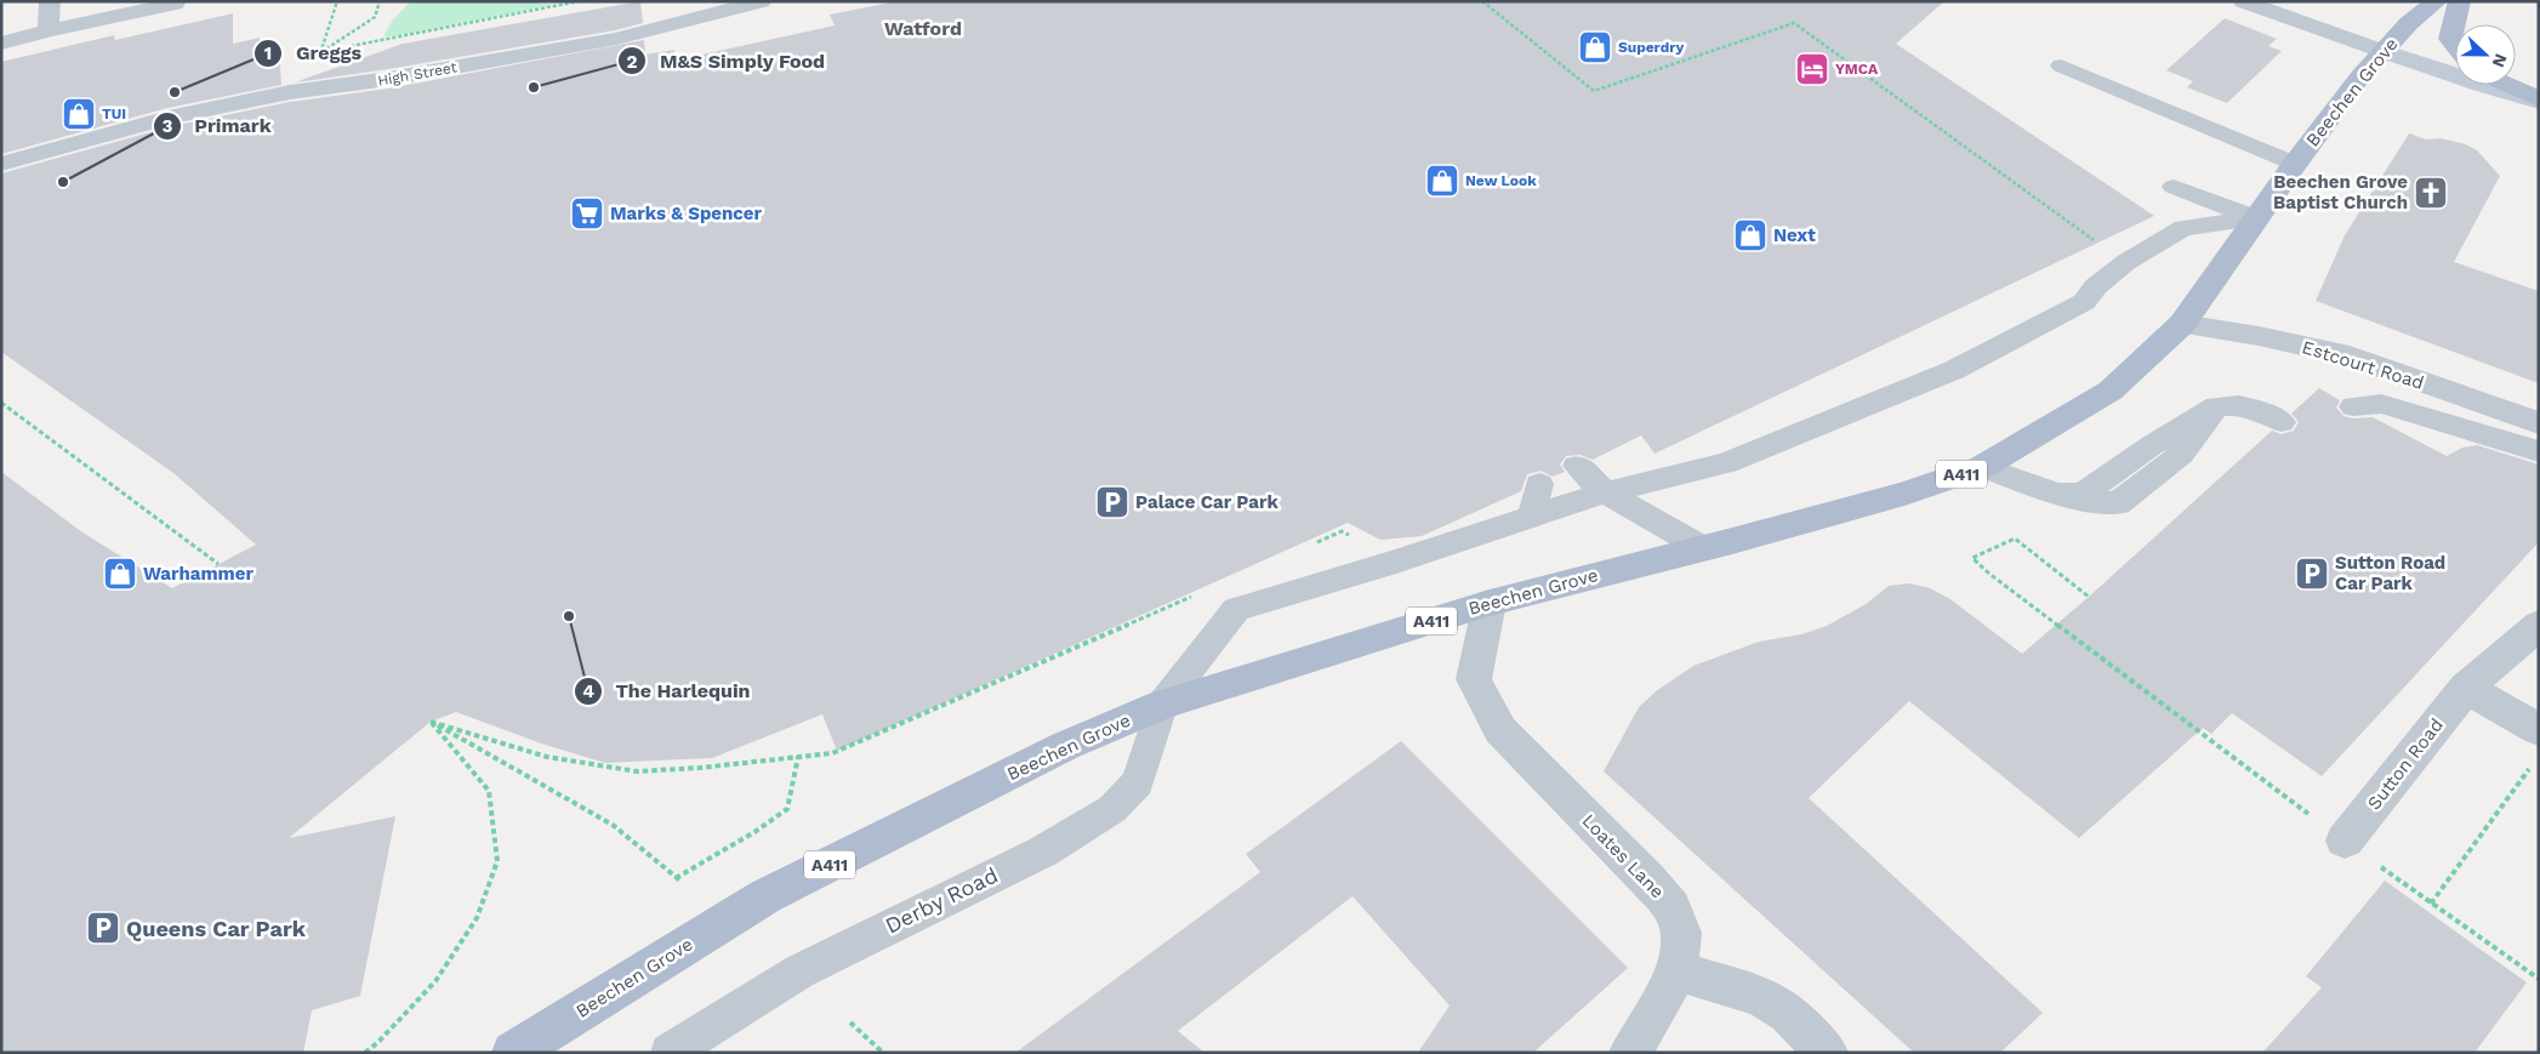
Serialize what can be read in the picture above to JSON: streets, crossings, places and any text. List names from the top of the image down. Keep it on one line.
{"streets":{"main road":["Beechen Grove","A411"],"street":["Estcourt Road","Sutton Road","Loates Lane"],"lane":["High Street","Derby Road"]},"crossings":[["Beechen Grove","Estcourt Road"],["Beechen Grove","Loates Lane"],["Beechen Grove","Derby Road"]],"districts":["Watford"],"places":{"shop":["Superdry","TUI","New Look","Next","Warhammer"],"hotel":["YMCA"],"other":["M&S Simply Food","Greggs","Primark","The Harlequin"],"church":["Beechen Grove Baptist Church"],"supermarket":["Marks & Spencer"],"parking":["Palace Car Park","Sutton Road Car Park","Queens Car Park"]},"north":"right"}
